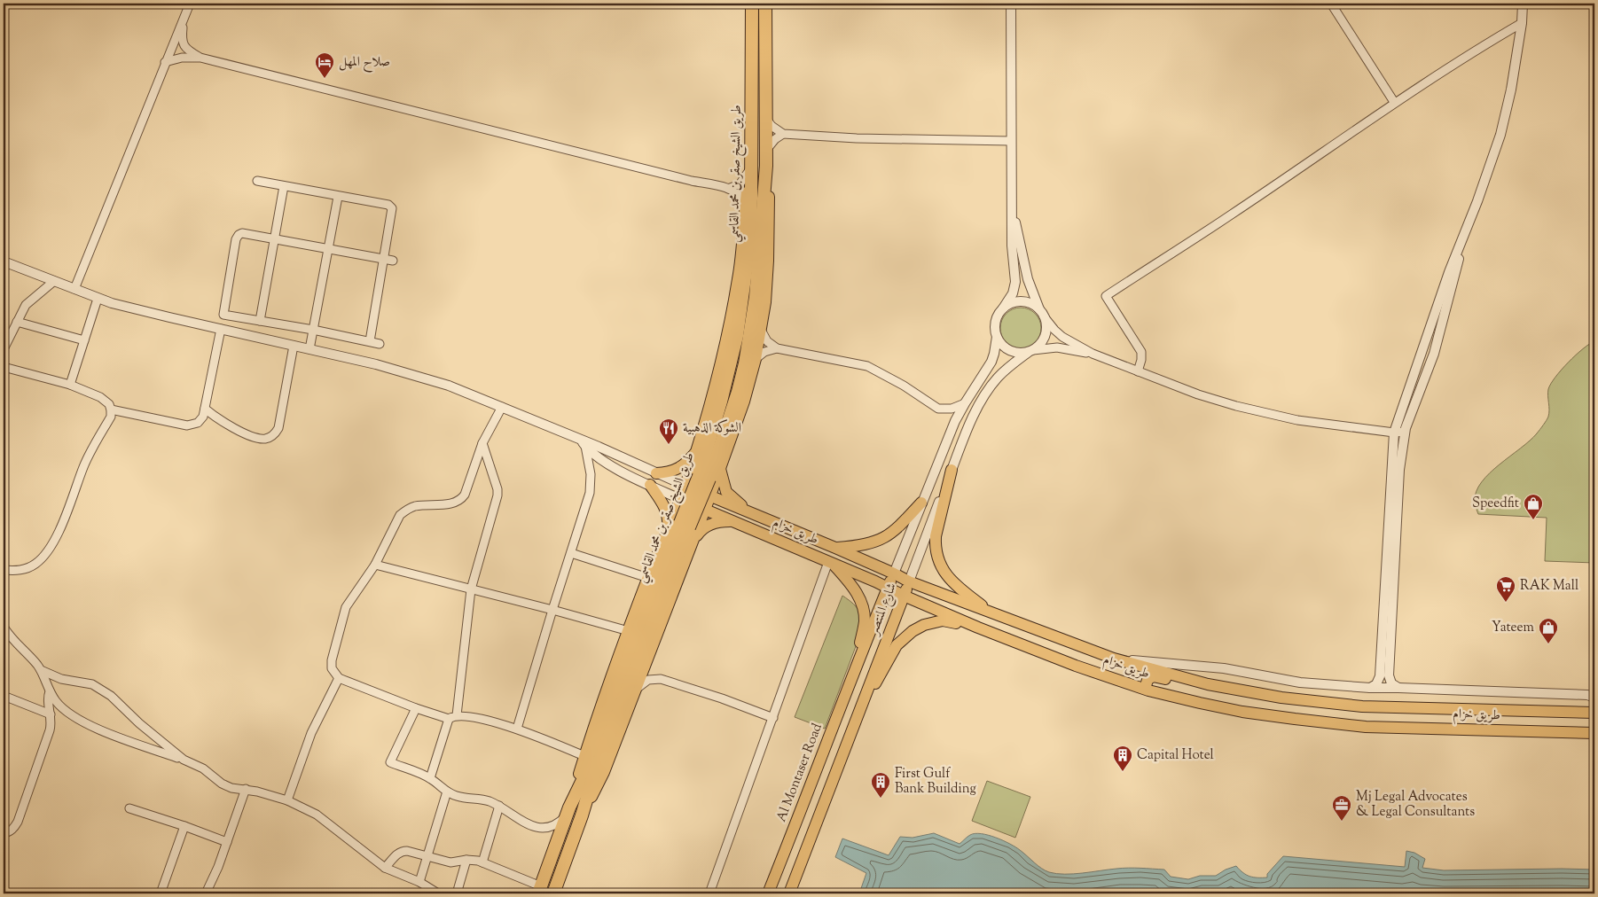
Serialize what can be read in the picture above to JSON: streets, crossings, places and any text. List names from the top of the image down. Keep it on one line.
{"streets":{"highway":["طريق الشيخ صقر بن محمد القاسمي"],"main road":["طريق خزام","شارع المنتصر","Al Montaser Road"]},"crossings":[["طريق خزام","شارع المنتصر"],["شارع المنتصر","Al Montaser Road"]],"places":{"hotel":["صلاح المهل"],"restaurant":["الشوكة الذهبية"],"shop":["Speedfit","Yateem"],"supermarket":["RAK Mall"],"building":["Capital Hotel","First Gulf Bank Building"],"office":["Mj Legal Advocates & Legal Consultants"]}}
